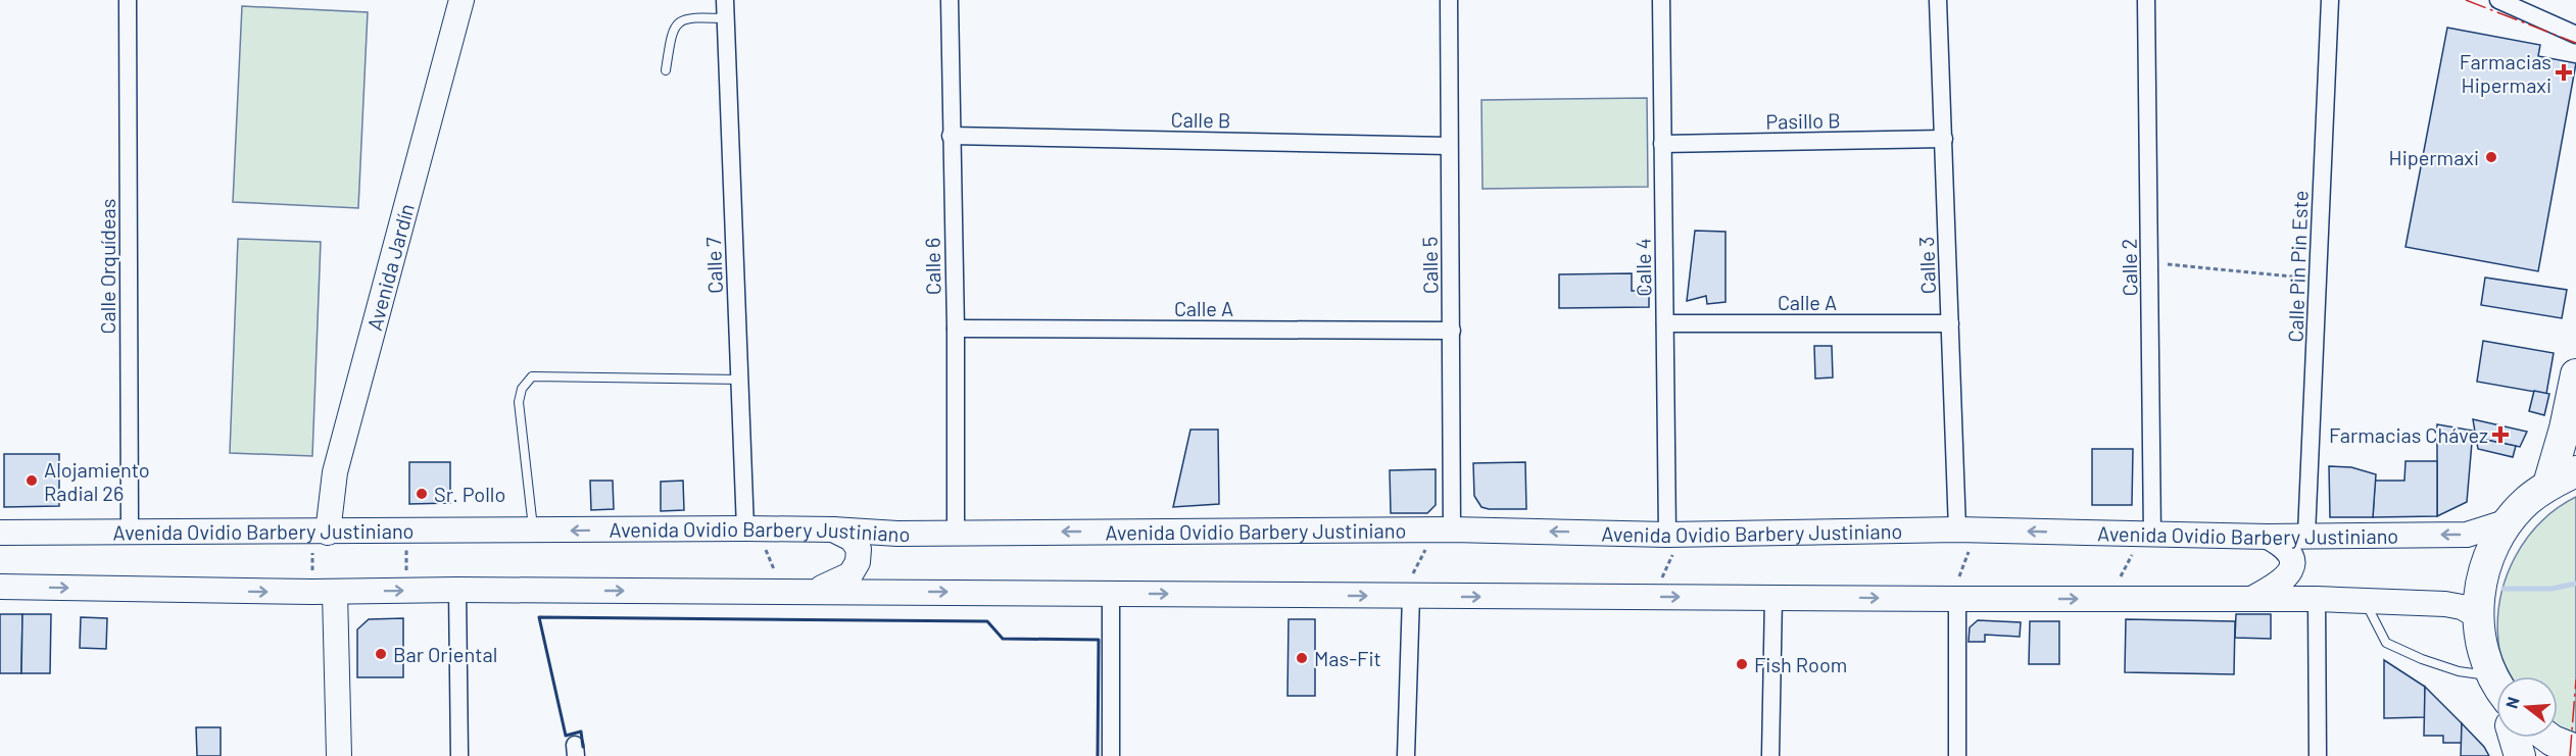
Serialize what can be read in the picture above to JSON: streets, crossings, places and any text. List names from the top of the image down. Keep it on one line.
{"streets":{"main road":["Avenida Jardín","Avenida Ovidio Barbery Justiniano"],"street":["Calle B","Pasillo B","Calle 7","Calle 5","Calle 3","Calle Orquídeas","Calle 6","Calle Pin Pin Este","Calle 4","Calle 2","Calle A"]},"crossings":[["Calle B","Calle 5"],["Calle B","Calle 6"],["Pasillo B","Calle 3"],["Pasillo B","Calle 4"],["Avenida Jardín","Avenida Ovidio Barbery Justiniano"],["Calle 7","Avenida Ovidio Barbery Justiniano"],["Calle 5","Calle A"],["Calle 5","Avenida Ovidio Barbery Justiniano"],["Calle 3","Calle A"],["Calle 3","Avenida Ovidio Barbery Justiniano"],["Calle Orquídeas","Avenida Ovidio Barbery Justiniano"],["Calle 6","Calle A"],["Calle 6","Avenida Ovidio Barbery Justiniano"],["Calle Pin Pin Este","Avenida Ovidio Barbery Justiniano"],["Calle 4","Calle A"],["Calle 4","Avenida Ovidio Barbery Justiniano"],["Calle 2","Avenida Ovidio Barbery Justiniano"]],"places":{"health":["Farmacias Hipermaxi","Farmacias Chávez"],"other":["Hipermaxi","Alojamiento Radial 26","Sr. Pollo","Bar Oriental","Mas-Fit","Fish Room"]},"north":"left"}
